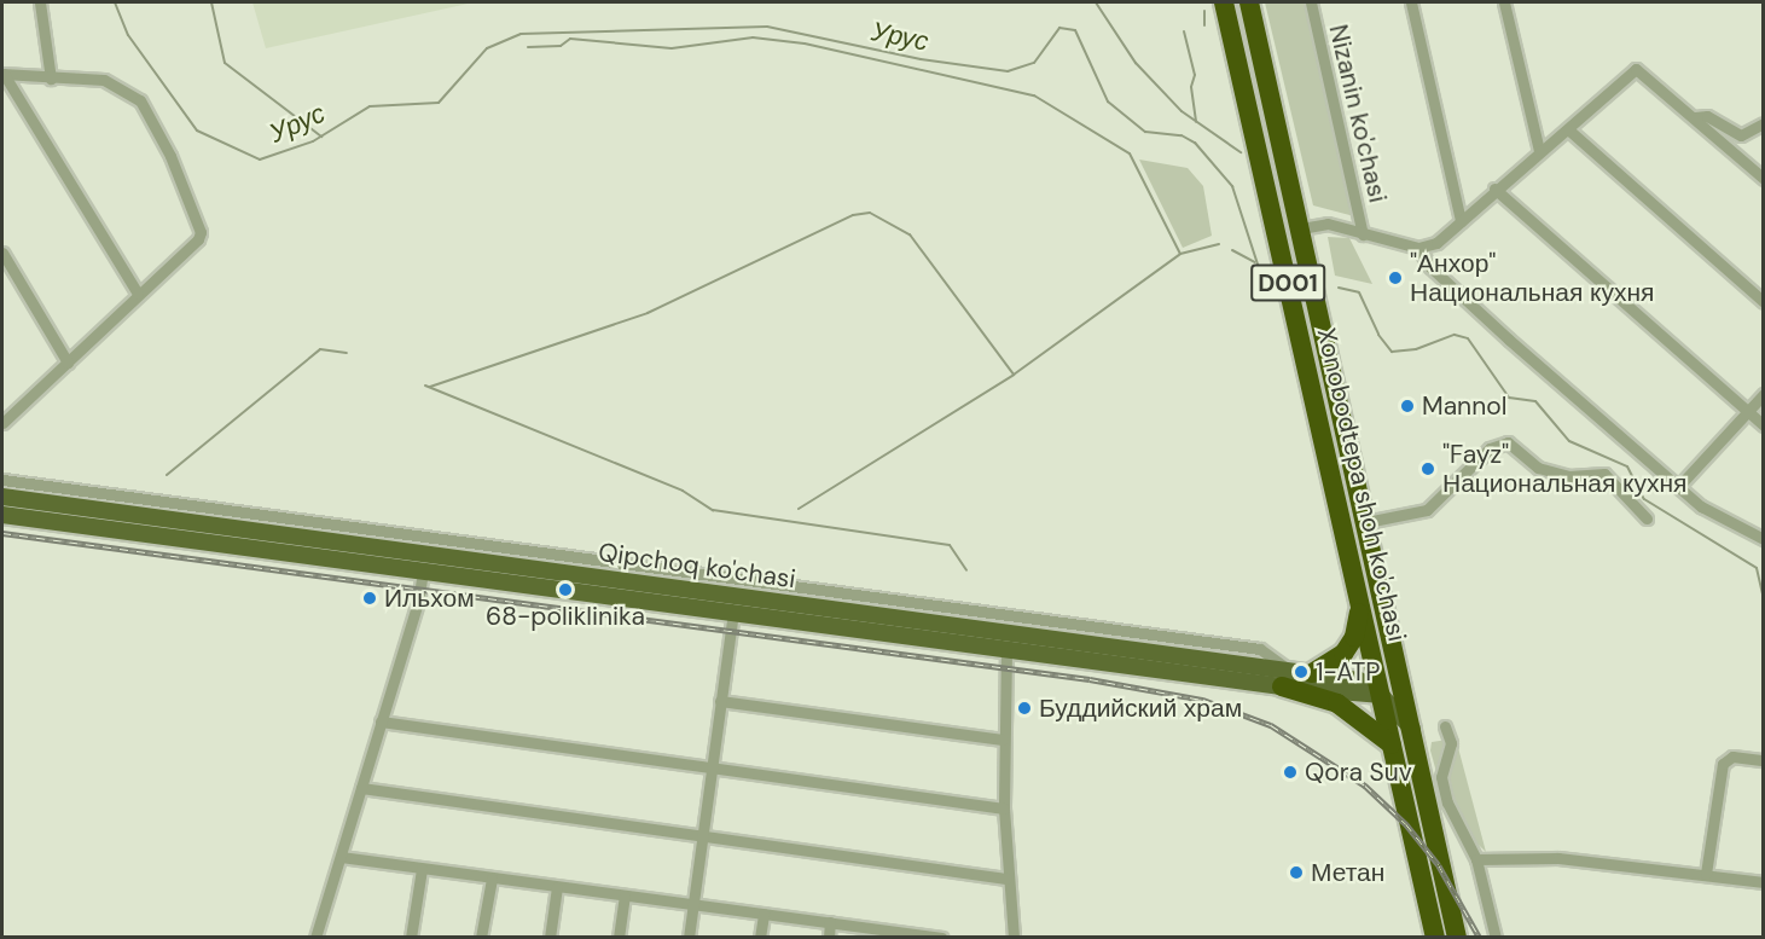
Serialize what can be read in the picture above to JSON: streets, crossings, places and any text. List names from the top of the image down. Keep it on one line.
{"streets":{"highway":["D001","Xonobodtepa shoh ko'chasi"],"main road":["Qipchoq ko'chasi"],"street":["Nizanin ko'chasi"]},"crossings":[["Xonobodtepa shoh ko'chasi","Qipchoq ko'chasi"]],"water":["Урус"],"places":["\"Анхор\" Национальная кухня","Mannol","\"Fayz\" Национальная кухня","68-poliklinika","Ильхом","1-ATP","Буддийский храм","Qora Suv","Метан"]}
